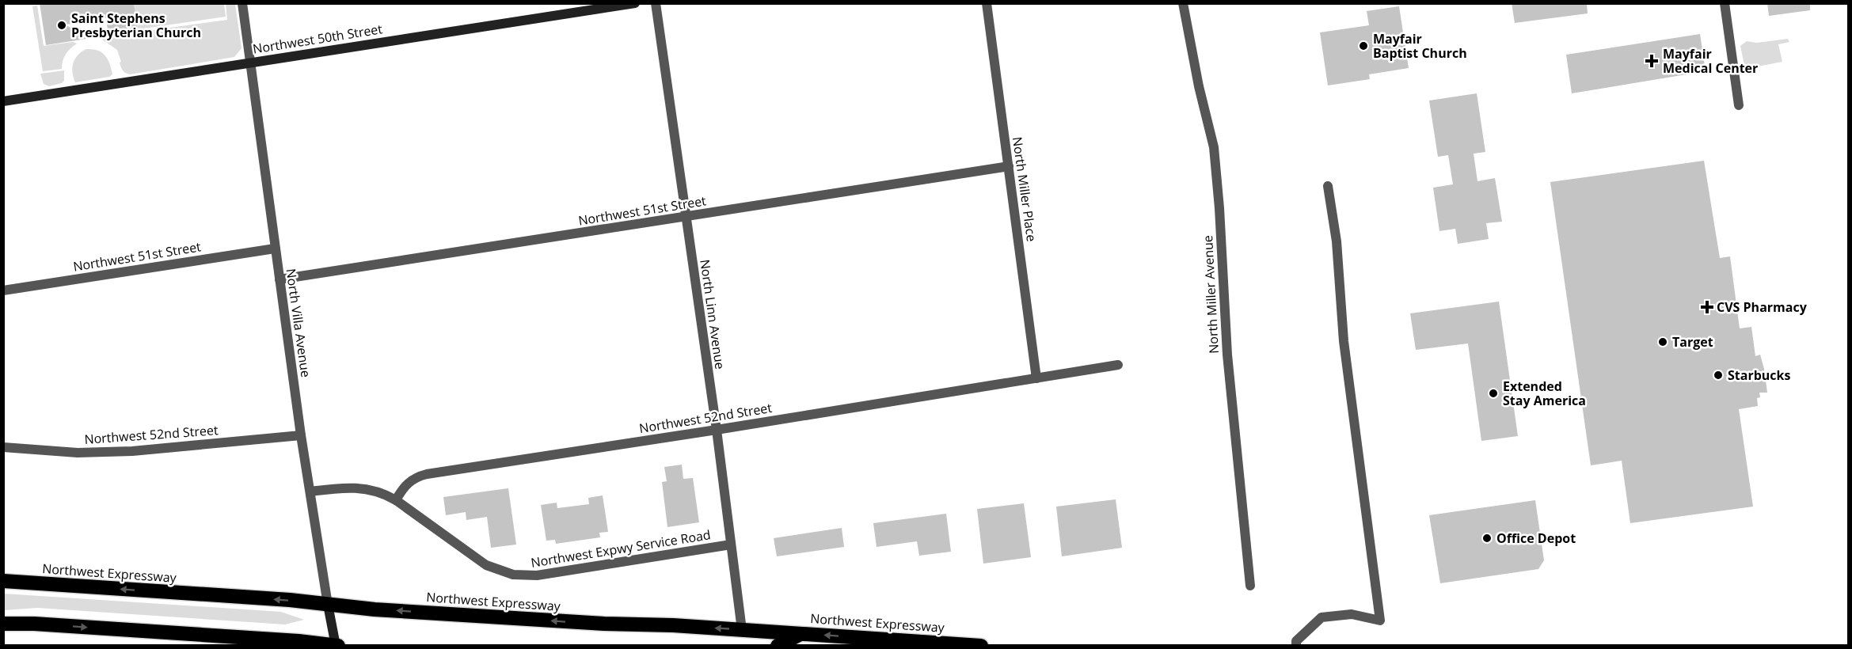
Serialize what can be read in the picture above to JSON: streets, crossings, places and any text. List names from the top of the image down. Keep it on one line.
{"streets":{"highway":["Northwest Expressway"],"street":["Northwest 50th Street","North Miller Place","Northwest 51st Street","North Miller Avenue","North Linn Avenue","North Villa Avenue","Northwest 52nd Street","Northwest Expwy Service Road"]},"crossings":[["Northwest 50th Street","North Villa Avenue"],["North Miller Place","Northwest 51st Street"],["North Miller Place","Northwest 52nd Street"],["Northwest 51st Street","North Linn Avenue"],["Northwest 51st Street","North Villa Avenue"],["North Linn Avenue","Northwest 52nd Street"],["North Linn Avenue","Northwest Expwy Service Road"],["North Linn Avenue","Northwest Expressway"],["North Villa Avenue","Northwest 52nd Street"],["North Villa Avenue","Northwest Expressway"],["Northwest 52nd Street","Northwest Expwy Service Road"]],"places":{"other":["Saint Stephens Presbyterian Church","Mayfair Baptist Church","Target","Starbucks","Extended Stay America","Office Depot"],"health":["Mayfair Medical Center","CVS Pharmacy"]}}
